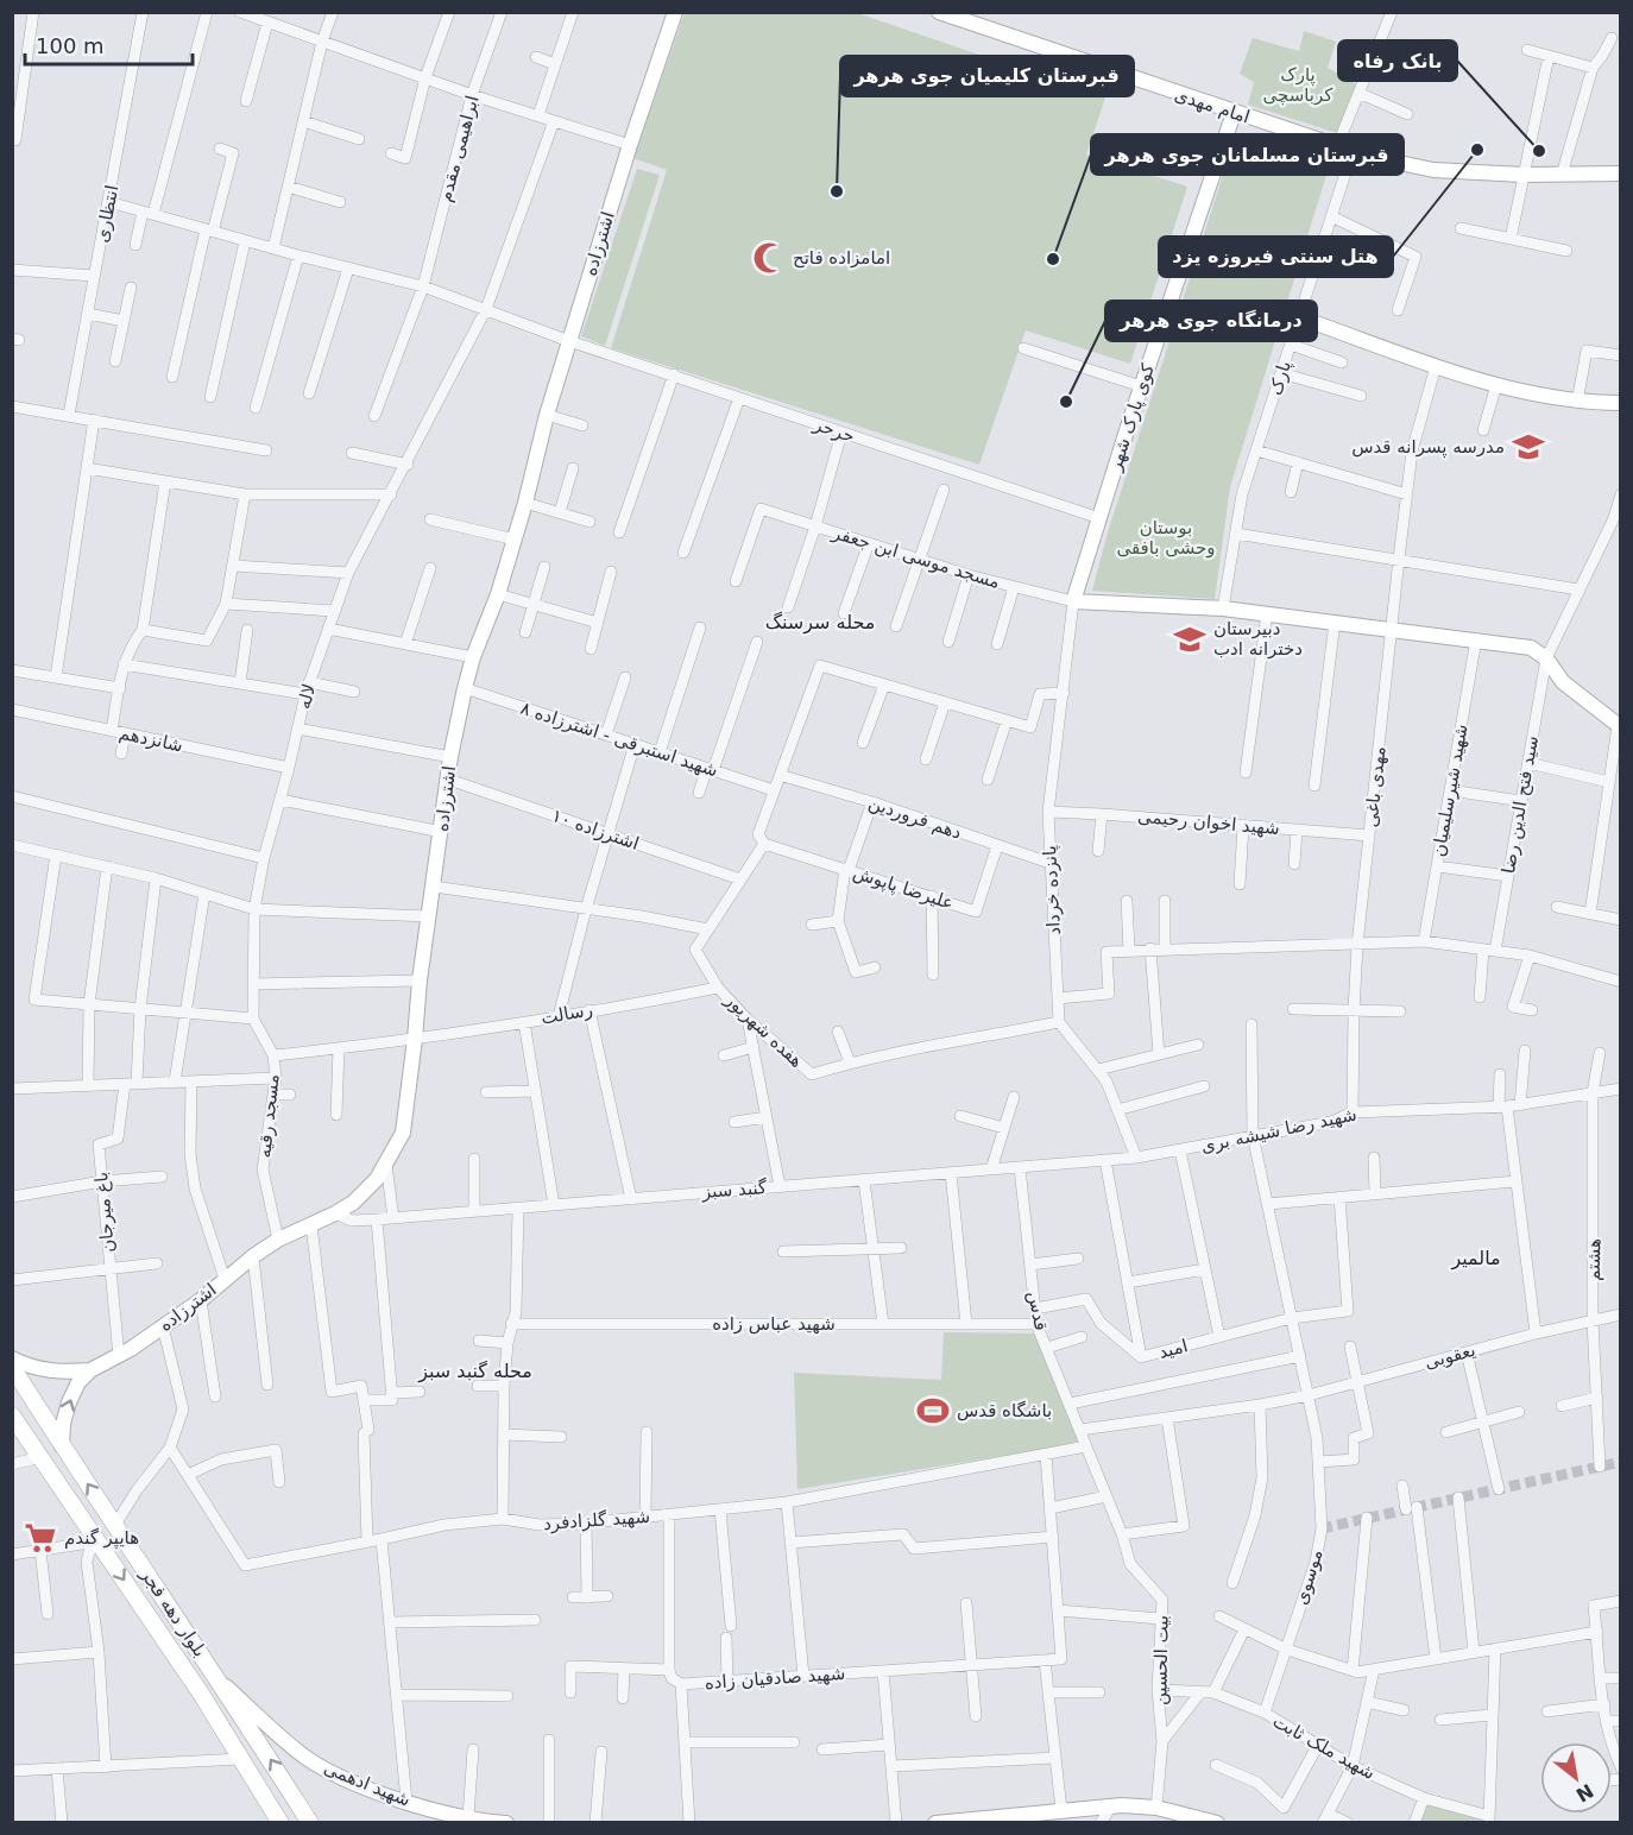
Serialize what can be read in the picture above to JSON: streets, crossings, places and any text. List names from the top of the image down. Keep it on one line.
{"streets":{"main road":["بلوار دهه فجر"],"street":["امام مهدی","ابراهیمی مقدم","انتظاری","اشترزاده","پارک","کوی پارک شهر","حرحر","مسجد موسی ابن جعفر","لاله","شانزدهم","شهید استبرقی - اشترزاده ۸","مهدی باغی","شهید شیرسلیمیان","سید فتح الدین رضا","دهم فروردین","شهید اخوان رحیمی","اشترزاده ۱۰","علیرضا پاپوش","پانزده خرداد","رسالت","هفده شهریور","مسجد رقیه","شهید رضا شیشه بری","گنبد سبز","باغ میرجان","هشتم","قدس","شهید عباس زاده","امید","یعقوبی","شهید گلزادفرد","موسوی","بیت الحسین","شهید صادقیان زاده","شهید ملک ثابت","شهید ادهمی"]},"crossings":[["امام مهدی","پارک"],["امام مهدی","کوی پارک شهر"],["ابراهیمی مقدم","حرحر"],["انتظاری","حرحر"],["اشترزاده","حرحر"],["اشترزاده","شهید استبرقی - اشترزاده ۸"],["اشترزاده","اشترزاده ۱۰"],["اشترزاده","رسالت"],["اشترزاده","مسجد رقیه"],["اشترزاده","گنبد سبز"],["اشترزاده","باغ میرجان"],["اشترزاده","بلوار دهه فجر"],["کوی پارک شهر","حرحر"],["کوی پارک شهر","مسجد موسی ابن جعفر"],["کوی پارک شهر","پانزده خرداد"],["حرحر","لاله"],["مسجد موسی ابن جعفر","پانزده خرداد"],["لاله","شانزدهم"],["لاله","مسجد رقیه"],["مهدی باغی","شهید اخوان رحیمی"],["مهدی باغی","شهید رضا شیشه بری"],["دهم فروردین","علیرضا پاپوش"],["دهم فروردین","پانزده خرداد"],["شهید اخوان رحیمی","پانزده خرداد"],["اشترزاده ۱۰","هفده شهریور"],["علیرضا پاپوش","هفده شهریور"],["پانزده خرداد","هفده شهریور"],["رسالت","هفده شهریور"],["رسالت","مسجد رقیه"],["شهید رضا شیشه بری","گنبد سبز"],["شهید رضا شیشه بری","هشتم"],["شهید رضا شیشه بری","موسوی"],["گنبد سبز","قدس"],["هشتم","یعقوبی"],["قدس","شهید عباس زاده"],["قدس","امید"],["قدس","یعقوبی"],["قدس","شهید گلزادفرد"],["قدس","بیت الحسین"],["امید","موسوی"],["یعقوبی","موسوی"],["شهید گلزادفرد","بیت الحسین"],["موسوی","شهید ملک ثابت"],["بلوار دهه فجر","شهید ادهمی"],["بیت الحسین","شهید ملک ثابت"]],"districts":["محله سرسنگ","مالمیر","محله گنبد سبز"],"parks":["پارک کرباسچی","بوستان وحشی بافقی"],"places":{"other":["هتل سنتی فیروزه یزد","بانک رفاه","قبرستان کلیمیان جوی هرهر","قبرستان مسلمانان جوی هرهر","درمانگاه جوی هرهر"],"mosque":["امامزاده فاتح"],"school or university":["مدرسه پسرانه قدس","دبیرستان دخترانه ادب"],"sports":["باشگاه قدس"],"supermarket":["هایپر گندم"]},"scale_bar":"100 m","north":"bottom right"}
